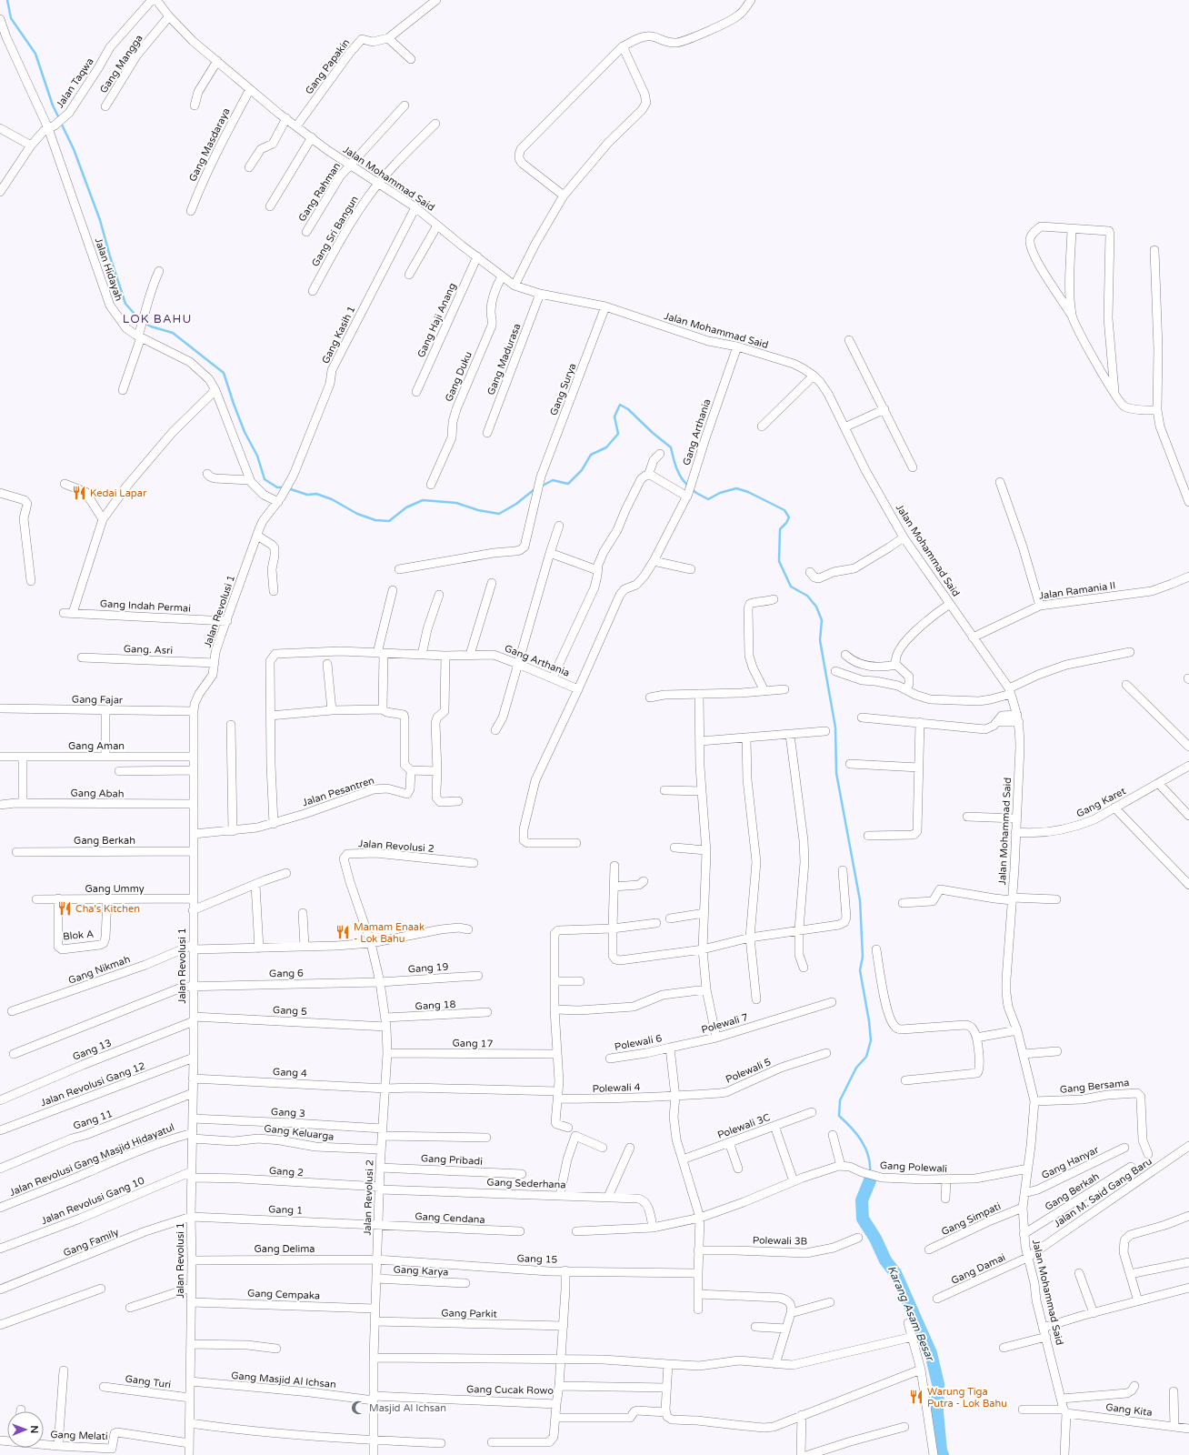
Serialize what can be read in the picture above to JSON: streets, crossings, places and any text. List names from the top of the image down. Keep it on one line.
{"streets":{"street":["Gang Mangga","Gang Papakin","Jalan Taqwa","Gang Masdaraya","Jalan Mohammad Said","Gang Rahman","Gang Sri Bangun","Jalan Hidayah","Gang Haji Anang","Gang Kasih 1","Gang Madurasa","Gang Duku","Gang Surya","Gang Arthania","Jalan Ramania II","Gang Indah Permai","Jalan Revolusi 1","Gang. Asri","Gang Fajar","Gang Aman","Jalan Pesantren","Gang Abah","Gang Karet","Gang Berkah","Jalan Revolusi 2","Gang Ummy","Blok A","Gang 19","Gang Nikmah","Gang 6","Gang 18","Gang 5","Polewali 7","Polewali 6","Gang 17","Gang 13","Polewali 5","Gang 4","Jalan Revolusi Gang 12","Gang Bersama","Polewali 4","Gang 3","Gang 11","Polewali 3C","Gang Keluarga","Jalan Revolusi Gang Masjid Hidayatul","Gang Pribadi","Gang Hanyar","Gang Polewali","Gang 2","Gang Sederhana","Jalan M. Said Gang Baru","Jalan Revolusi Gang 10","Gang 1","Gang Cendana","Gang Simpati","Polewali 3B","Gang Family","Gang Delima","Gang 15","Gang Damai","Gang Karya","Gang Cempaka","Gang Parkit","Gang Masjid Al Ichsan","Gang Turi","Gang Cucak Rowo","Gang Kita","Gang Melati"]},"crossings":[["Gang Mangga","Jalan Mohammad Said"],["Gang Papakin","Jalan Mohammad Said"],["Jalan Taqwa","Jalan Hidayah"],["Gang Masdaraya","Jalan Mohammad Said"],["Jalan Mohammad Said","Gang Rahman"],["Jalan Mohammad Said","Gang Sri Bangun"],["Jalan Mohammad Said","Gang Haji Anang"],["Jalan Mohammad Said","Gang Kasih 1"],["Jalan Mohammad Said","Gang Madurasa"],["Jalan Mohammad Said","Gang Duku"],["Jalan Mohammad Said","Gang Surya"],["Jalan Mohammad Said","Gang Arthania"],["Jalan Mohammad Said","Jalan Ramania II"],["Jalan Mohammad Said","Gang Karet"],["Jalan Mohammad Said","Gang Berkah"],["Jalan Mohammad Said","Gang Bersama"],["Jalan Mohammad Said","Gang Hanyar"],["Jalan Mohammad Said","Gang Polewali"],["Jalan Mohammad Said","Jalan M. Said Gang Baru"],["Jalan Mohammad Said","Gang Simpati"],["Jalan Mohammad Said","Gang Damai"],["Jalan Mohammad Said","Gang Kita"],["Jalan Hidayah","Gang Kasih 1"],["Jalan Hidayah","Jalan Revolusi 1"],["Gang Kasih 1","Jalan Revolusi 1"],["Gang Arthania","Jalan Pesantren"],["Gang Indah Permai","Jalan Revolusi 1"],["Jalan Revolusi 1","Gang. Asri"],["Jalan Revolusi 1","Gang Fajar"],["Jalan Revolusi 1","Gang Aman"],["Jalan Revolusi 1","Gang Abah"],["Jalan Revolusi 1","Gang Berkah"],["Jalan Revolusi 1","Gang Ummy"],["Jalan Revolusi 1","Gang Nikmah"],["Jalan Revolusi 1","Gang 6"],["Jalan Revolusi 1","Gang 5"],["Jalan Revolusi 1","Gang 13"],["Jalan Revolusi 1","Gang 4"],["Jalan Revolusi 1","Jalan Revolusi Gang 12"],["Jalan Revolusi 1","Gang 3"],["Jalan Revolusi 1","Gang 11"],["Jalan Revolusi 1","Gang Keluarga"],["Jalan Revolusi 1","Jalan Revolusi Gang Masjid Hidayatul"],["Jalan Revolusi 1","Gang 2"],["Jalan Revolusi 1","Jalan Revolusi Gang 10"],["Jalan Revolusi 1","Gang 1"],["Jalan Revolusi 1","Gang Family"],["Jalan Revolusi 1","Gang Delima"],["Jalan Revolusi 1","Gang Cempaka"],["Jalan Revolusi 1","Gang Masjid Al Ichsan"],["Jalan Revolusi 1","Gang Turi"],["Jalan Revolusi 1","Gang Melati"],["Jalan Revolusi 2","Gang 19"],["Jalan Revolusi 2","Gang 6"],["Jalan Revolusi 2","Gang 18"],["Jalan Revolusi 2","Gang 5"],["Jalan Revolusi 2","Gang 17"],["Jalan Revolusi 2","Gang 4"],["Jalan Revolusi 2","Gang 3"],["Jalan Revolusi 2","Gang Keluarga"],["Jalan Revolusi 2","Gang Pribadi"],["Jalan Revolusi 2","Gang 2"],["Jalan Revolusi 2","Gang Sederhana"],["Jalan Revolusi 2","Gang 1"],["Jalan Revolusi 2","Gang Cendana"],["Jalan Revolusi 2","Gang Delima"],["Jalan Revolusi 2","Gang 15"],["Jalan Revolusi 2","Gang Karya"],["Jalan Revolusi 2","Gang Cempaka"],["Jalan Revolusi 2","Gang Parkit"],["Jalan Revolusi 2","Gang Masjid Al Ichsan"],["Jalan Revolusi 2","Gang Cucak Rowo"],["Gang Ummy","Blok A"],["Gang 19","Gang 6"],["Gang 5","Gang 13"],["Polewali 7","Polewali 6"],["Polewali 5","Polewali 4"],["Gang 4","Polewali 4"],["Gang Keluarga","Jalan Revolusi Gang Masjid Hidayatul"],["Gang Polewali","Gang Sederhana"],["Gang 2","Gang Sederhana"],["Gang 2","Jalan Revolusi Gang 10"],["Jalan M. Said Gang Baru","Gang Damai"],["Gang 1","Gang Cendana"],["Gang 1","Gang Family"],["Gang Delima","Gang 15"],["Gang 15","Gang Cucak Rowo"],["Gang Parkit","Gang Cucak Rowo"],["Gang Masjid Al Ichsan","Gang Cucak Rowo"]],"districts":["LOK BAHU"],"water":["Karang Asam Besar"],"places":{"restaurant":["Kedai Lapar","Cha's Kitchen","Mamam Enaak - Lok Bahu","Warung Tiga Putra - Lok Bahu"],"mosque":["Masjid Al Ichsan"]},"north":"right"}
